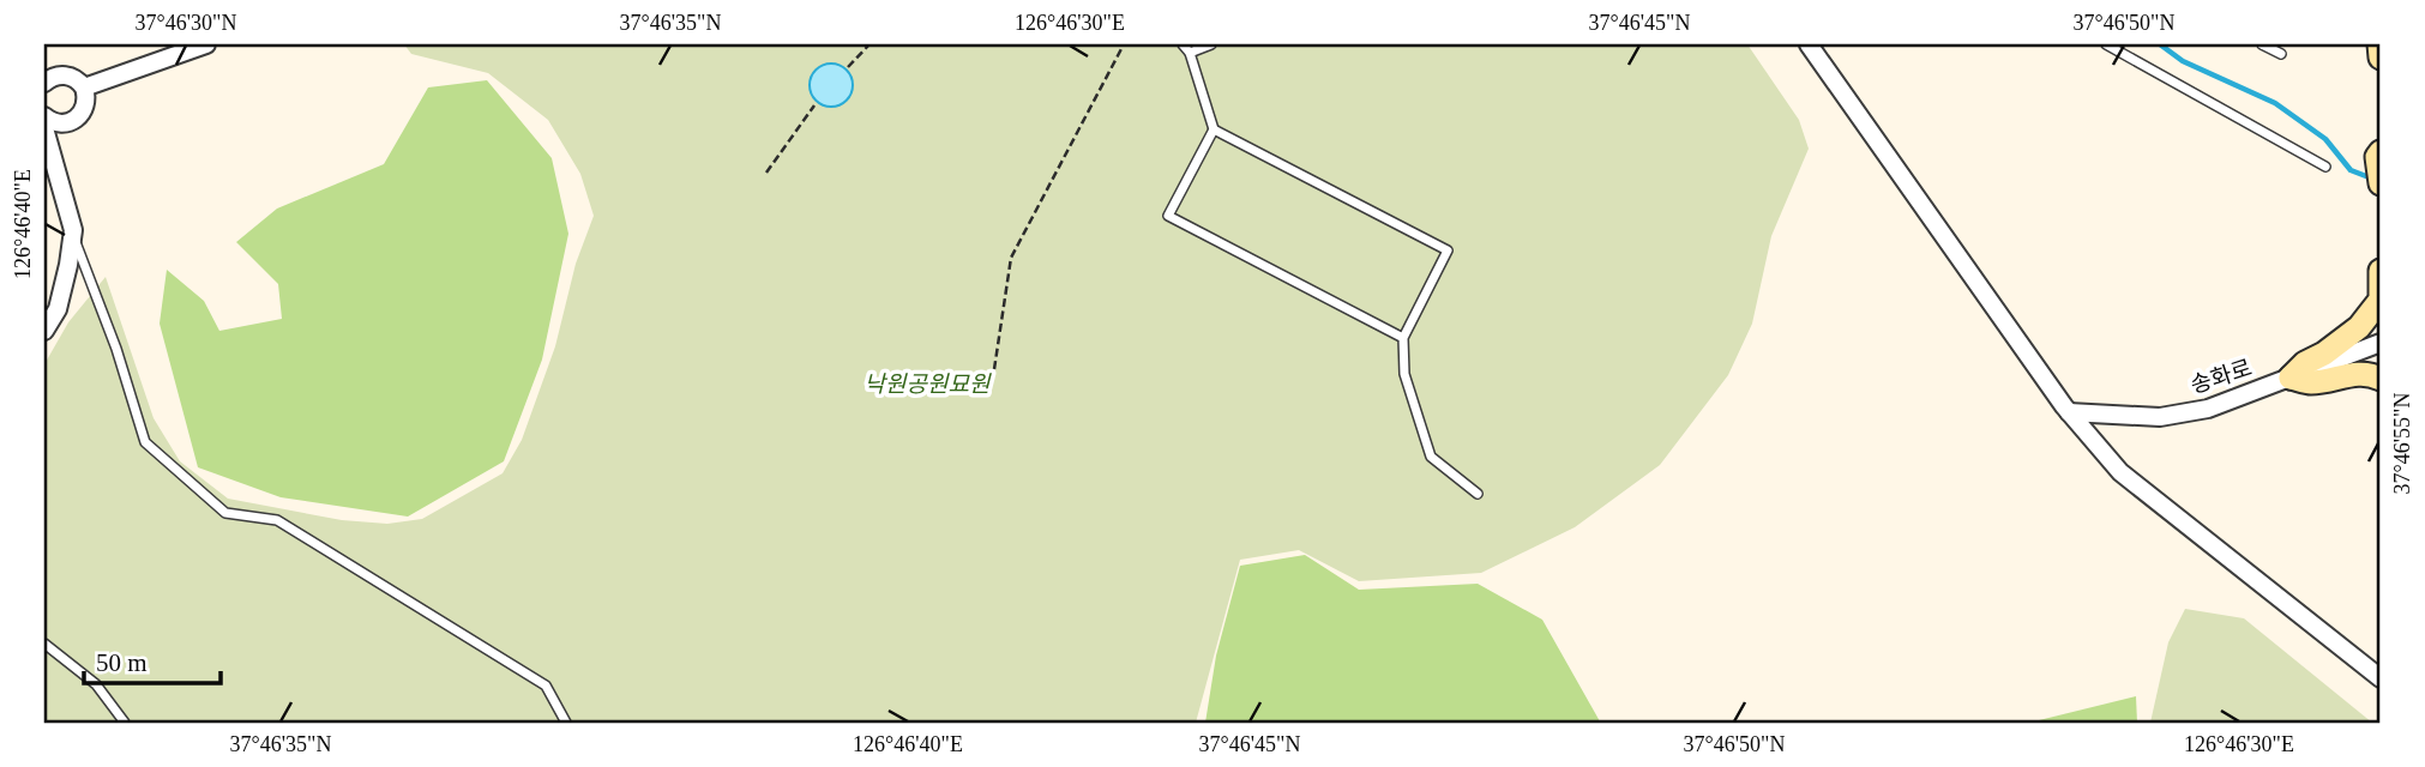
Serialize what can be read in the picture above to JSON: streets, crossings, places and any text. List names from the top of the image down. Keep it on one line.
{"streets":{"street":["송화로"]},"parks":["낙원공원묘원"],"scale_bar":"50 m","coordinates":["37°46'30\"N","37°46'35\"N","126°46'30\"E","37°46'45\"N","37°46'50\"N","126°46'40\"E","37°46'55\"N"]}
